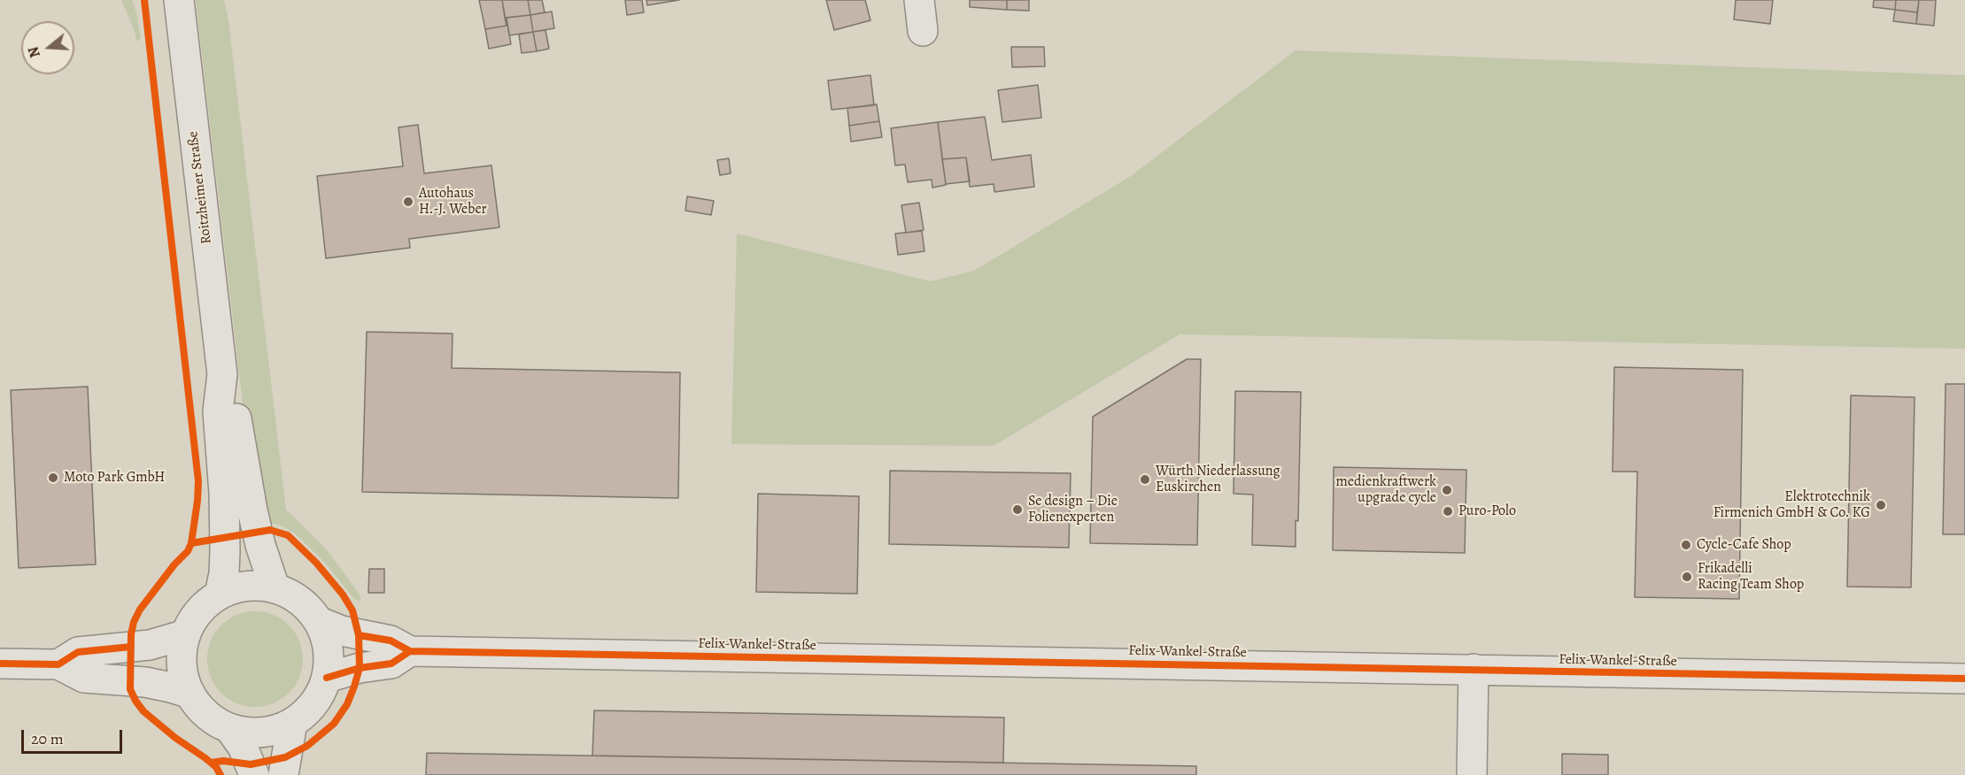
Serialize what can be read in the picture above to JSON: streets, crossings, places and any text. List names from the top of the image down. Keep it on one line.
{"streets":{"street":["Roitzheimer Straße","Felix-Wankel-Straße"]},"crossings":[["Roitzheimer Straße","Felix-Wankel-Straße"]],"places":["Autohaus H.-J. Weber","Moto Park GmbH","Würth Niederlassung Euskirchen","medienkraftwerk upgrade cycle","Elektrotechnik Firmenich GmbH & Co. KG","Se design – Die Folienexperten","Puro-Polo","Cycle-Cafe Shop","Frikadelli Racing Team Shop"],"scale_bar":"20 m","north":"left"}
